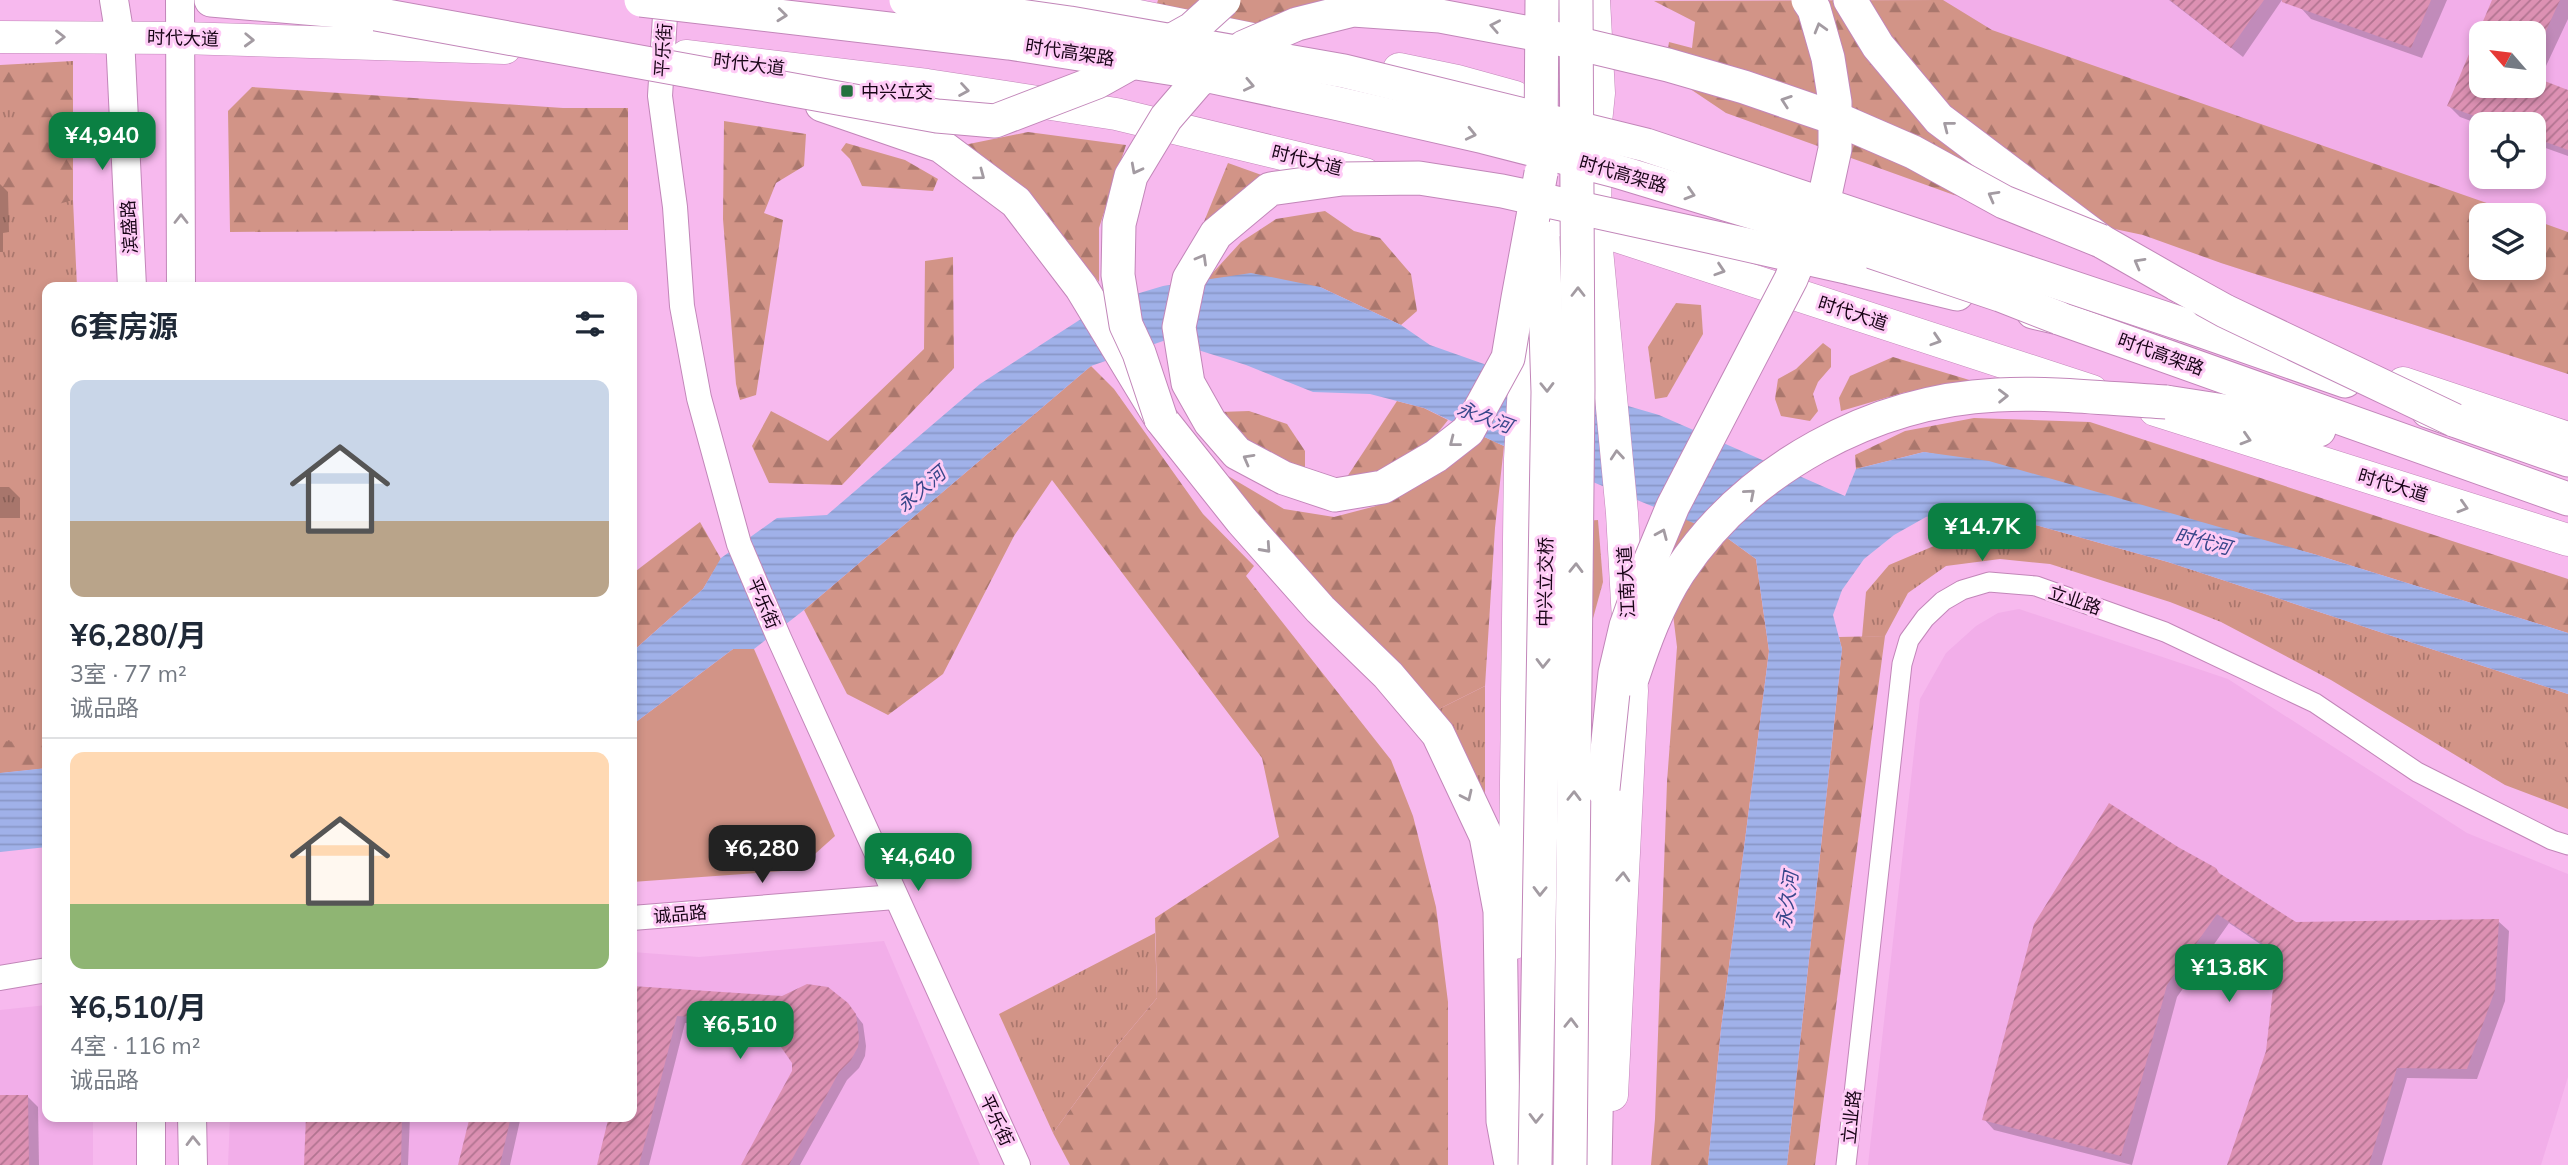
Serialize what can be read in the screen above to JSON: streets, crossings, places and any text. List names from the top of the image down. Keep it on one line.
{"streets":{"highway":["时代高架路","中兴立交桥"],"main road":["时代大道","滨盛路","江南大道"],"street":["平乐街","立业路","诚品路"]},"crossings":[["时代大道","平乐街"],["时代大道","滨盛路"],["时代大道","江南大道"],["平乐街","诚品路"]],"water":["永久河","时代河"],"places":{"transit":["中兴立交"]},"north":"top left","page":{"price":["¥4,940","¥14.7K","¥6,280","¥4,640","¥13.8K","¥6,510"],"heading":"6套房源","list":[{"name":"¥6,280/月","note":"3室 · 77 m² · 诚品路"},{"name":"¥6,510/月","note":"4室 · 116 m² · 诚品路"}]}}
